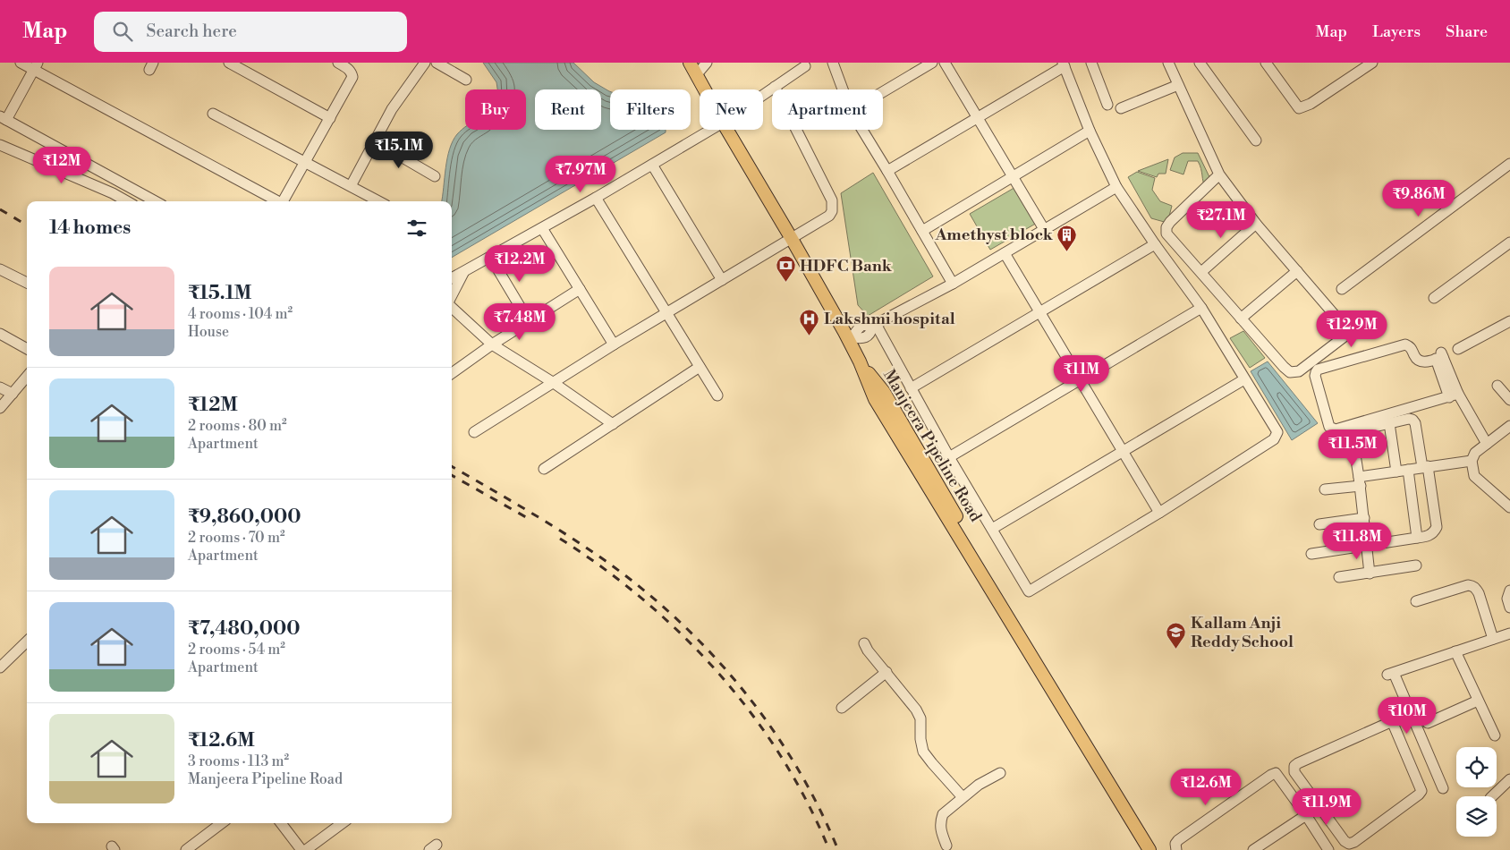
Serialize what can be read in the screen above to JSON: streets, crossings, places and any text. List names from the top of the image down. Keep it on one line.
{"streets":{"main road":["Manjeera Pipeline Road"]},"places":{"building":["Amethyst block"],"bank":["HDFC Bank"],"hospital":["Lakshmi hospital"],"school or university":["Kallam Anji Reddy School"]},"page":{"header":"Map","search":"Search here","nav":["Map","Layers","Share"],"chip":["Buy","Rent","Filters","New","Apartment"],"price":["₹15.1M","₹12M","₹7.97M","₹9.86M","₹27.1M","₹12.2M","₹7.48M","₹12.9M","₹11M","₹11.5M","₹11.8M","₹10M","₹12.6M","₹11.9M"],"heading":"14 homes","list":[{"name":"₹15.1M","note":"4 rooms · 104 m² · House"},{"name":"₹12M","note":"2 rooms · 80 m² · Apartment"},{"name":"₹9,860,000","note":"2 rooms · 70 m² · Apartment"},{"name":"₹7,480,000","note":"2 rooms · 54 m² · Apartment"},{"name":"₹12.6M","note":"3 rooms · 113 m² · Manjeera Pipeline Road"}]}}
